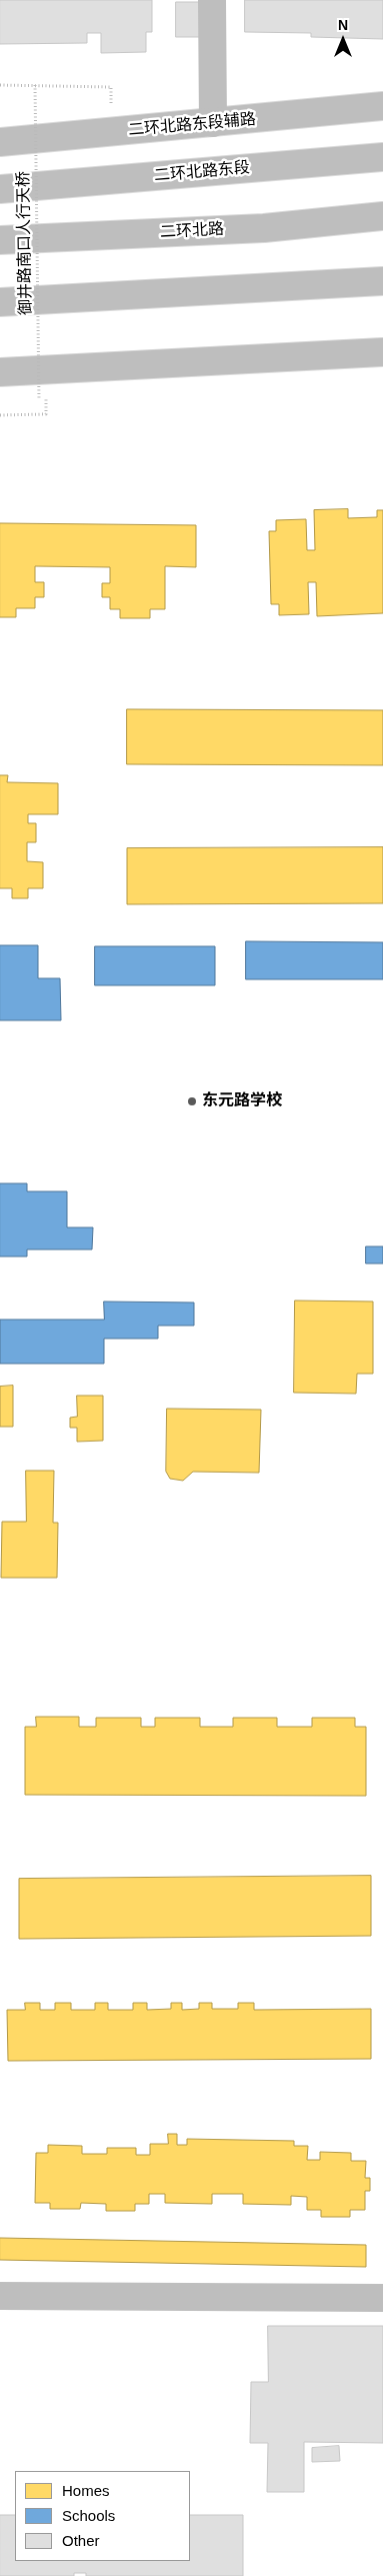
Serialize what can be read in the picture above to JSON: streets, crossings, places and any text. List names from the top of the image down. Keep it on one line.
{"streets":{"main road":["二环北路东段辅路","二环北路东段","二环北路"],"path":["御井路南口人行天桥"]},"places":["东元路学校"],"legend":["Homes","Schools","Other"],"north":"top"}
